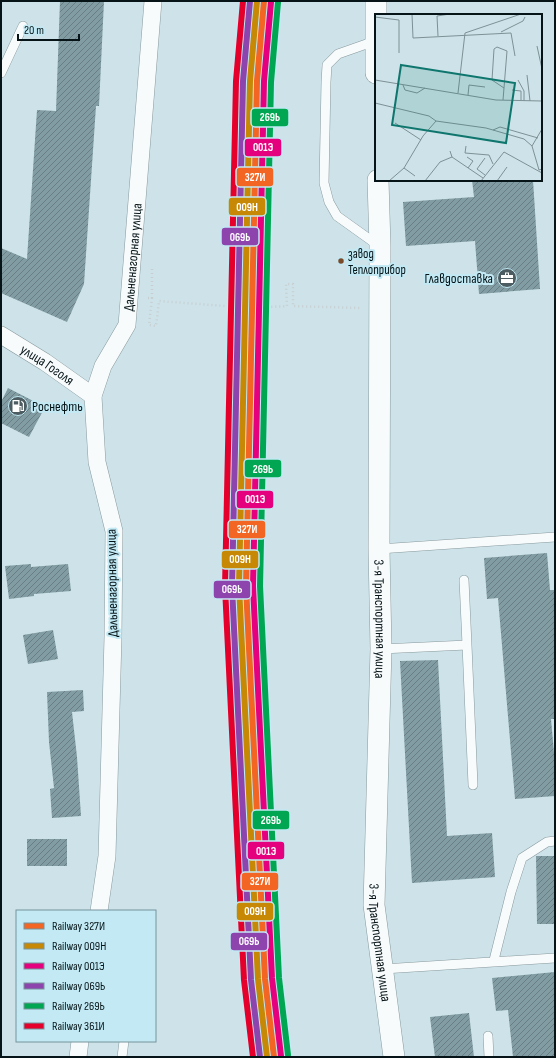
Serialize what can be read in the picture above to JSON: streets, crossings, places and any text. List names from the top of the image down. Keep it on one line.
{"streets":{"street":["Дальненагорная улица","улица Гоголя","3-я Транспортная улица"]},"crossings":[["Дальненагорная улица","улица Гоголя"]],"places":{"other":["завод Теплоприбор"],"office":["Главдоставка"],"fuel station":["Роснефть"]},"lines":["rail line 327И","rail line 009Н","rail line 069Ь","rail line 361И","rail line 001Э","rail line 269Ь"],"legend":["Railway 327И","Railway 009Н","Railway 001Э","Railway 069Ь","Railway 269Ь","Railway 361И"],"scale_bar":"20 m"}
